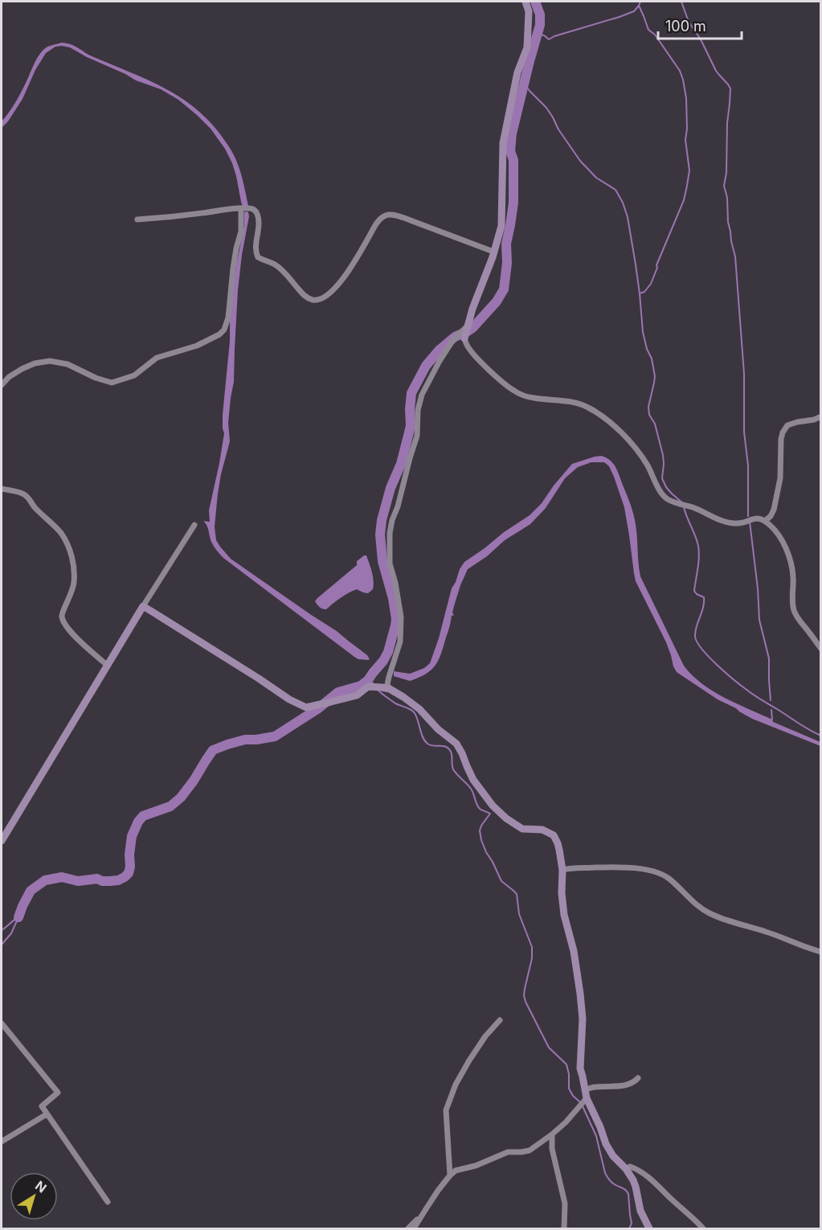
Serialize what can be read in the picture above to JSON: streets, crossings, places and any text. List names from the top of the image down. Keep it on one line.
{"scale_bar":"100 m","north":"top right"}
